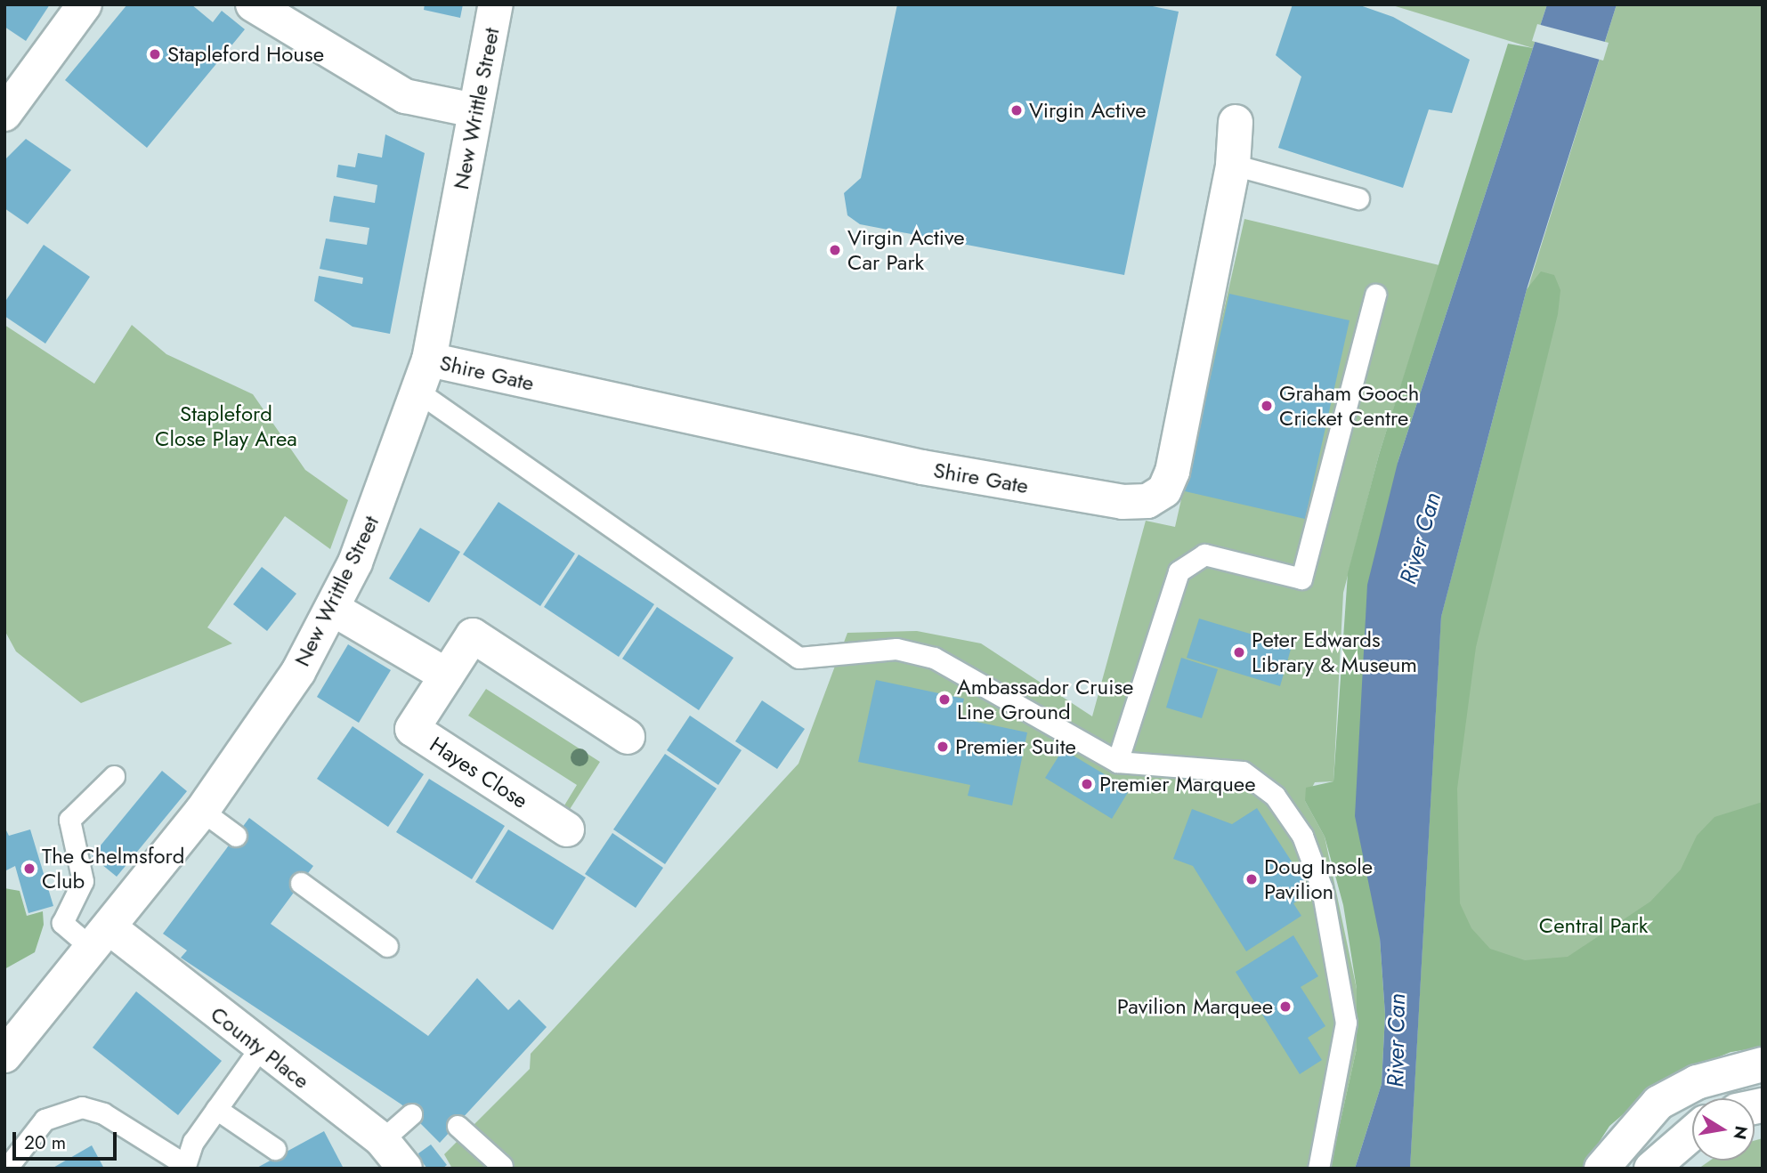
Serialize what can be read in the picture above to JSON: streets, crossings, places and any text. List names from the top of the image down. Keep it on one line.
{"streets":{"street":["New Writtle Street","Shire Gate","Hayes Close","County Place"]},"crossings":[["New Writtle Street","Shire Gate"],["New Writtle Street","County Place"]],"water":["River Can"],"parks":["Stapleford Close Play Area","Central Park"],"places":["Stapleford House","Virgin Active","Virgin Active Car Park","Graham Gooch Cricket Centre","Peter Edwards Library & Museum","Ambassador Cruise Line Ground","Premier Suite","Premier Marquee","The Chelmsford Club","Doug Insole Pavilion","Pavilion Marquee"],"scale_bar":"20 m","north":"right"}
